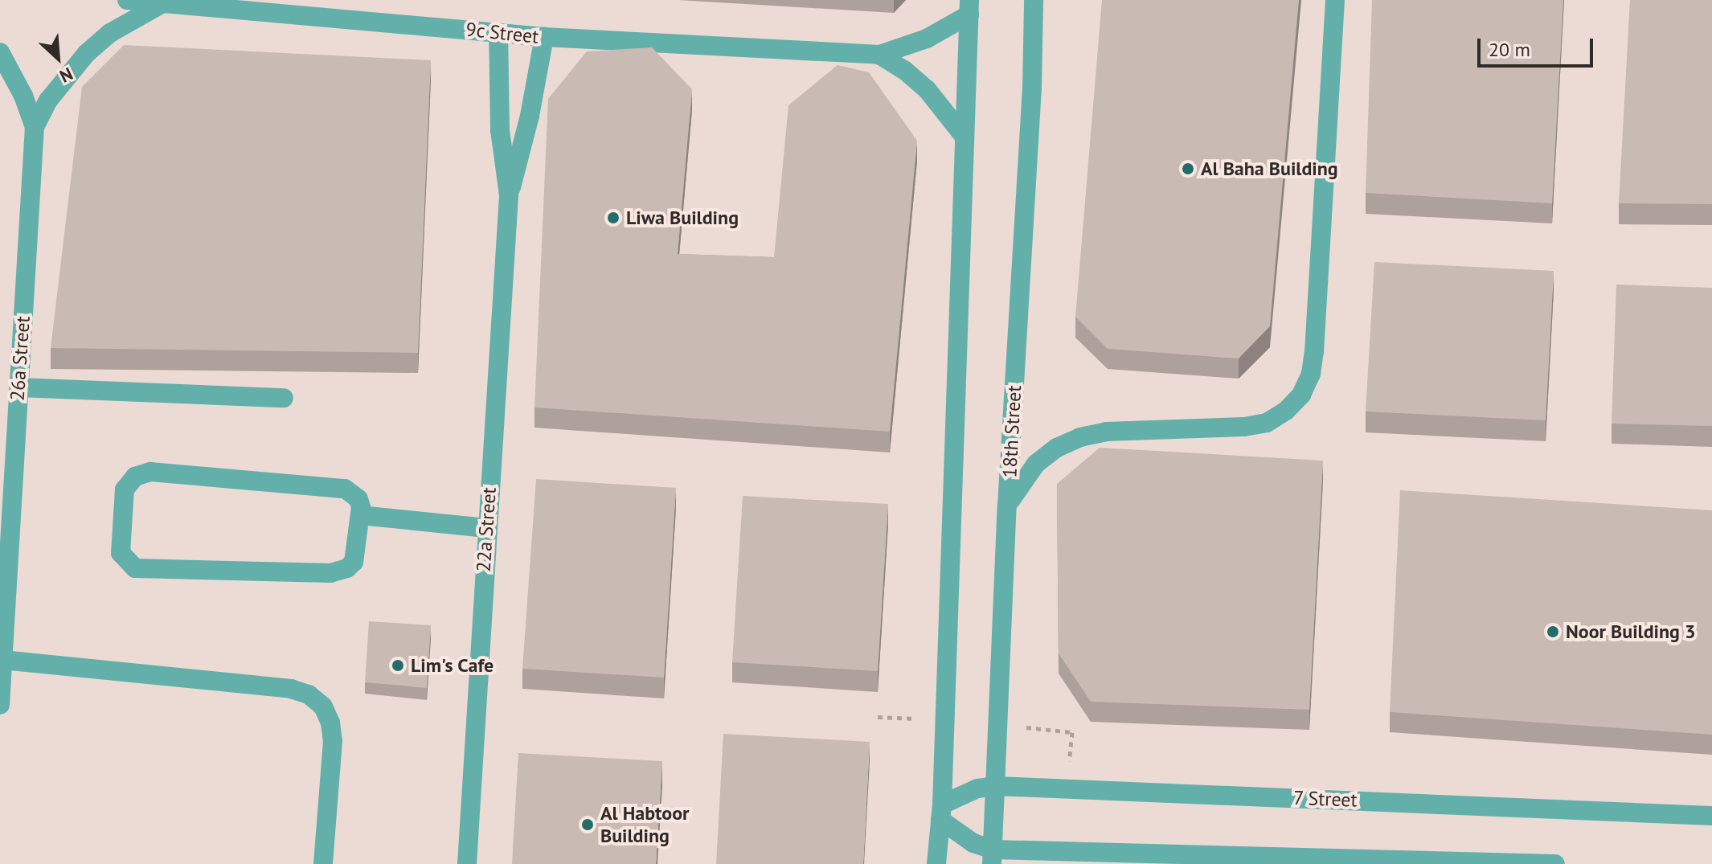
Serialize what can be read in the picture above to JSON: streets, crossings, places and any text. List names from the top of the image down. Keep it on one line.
{"streets":{"street":["9c Street","26a Street","18th Street","22a Street","7 Street"]},"crossings":[["9c Street","26a Street"],["9c Street","22a Street"],["18th Street","7 Street"]],"places":["Al Baha Building","Liwa Building","Noor Building 3","Lim's Cafe","Al Habtoor Building"],"scale_bar":"20 m","north":"bottom right"}
